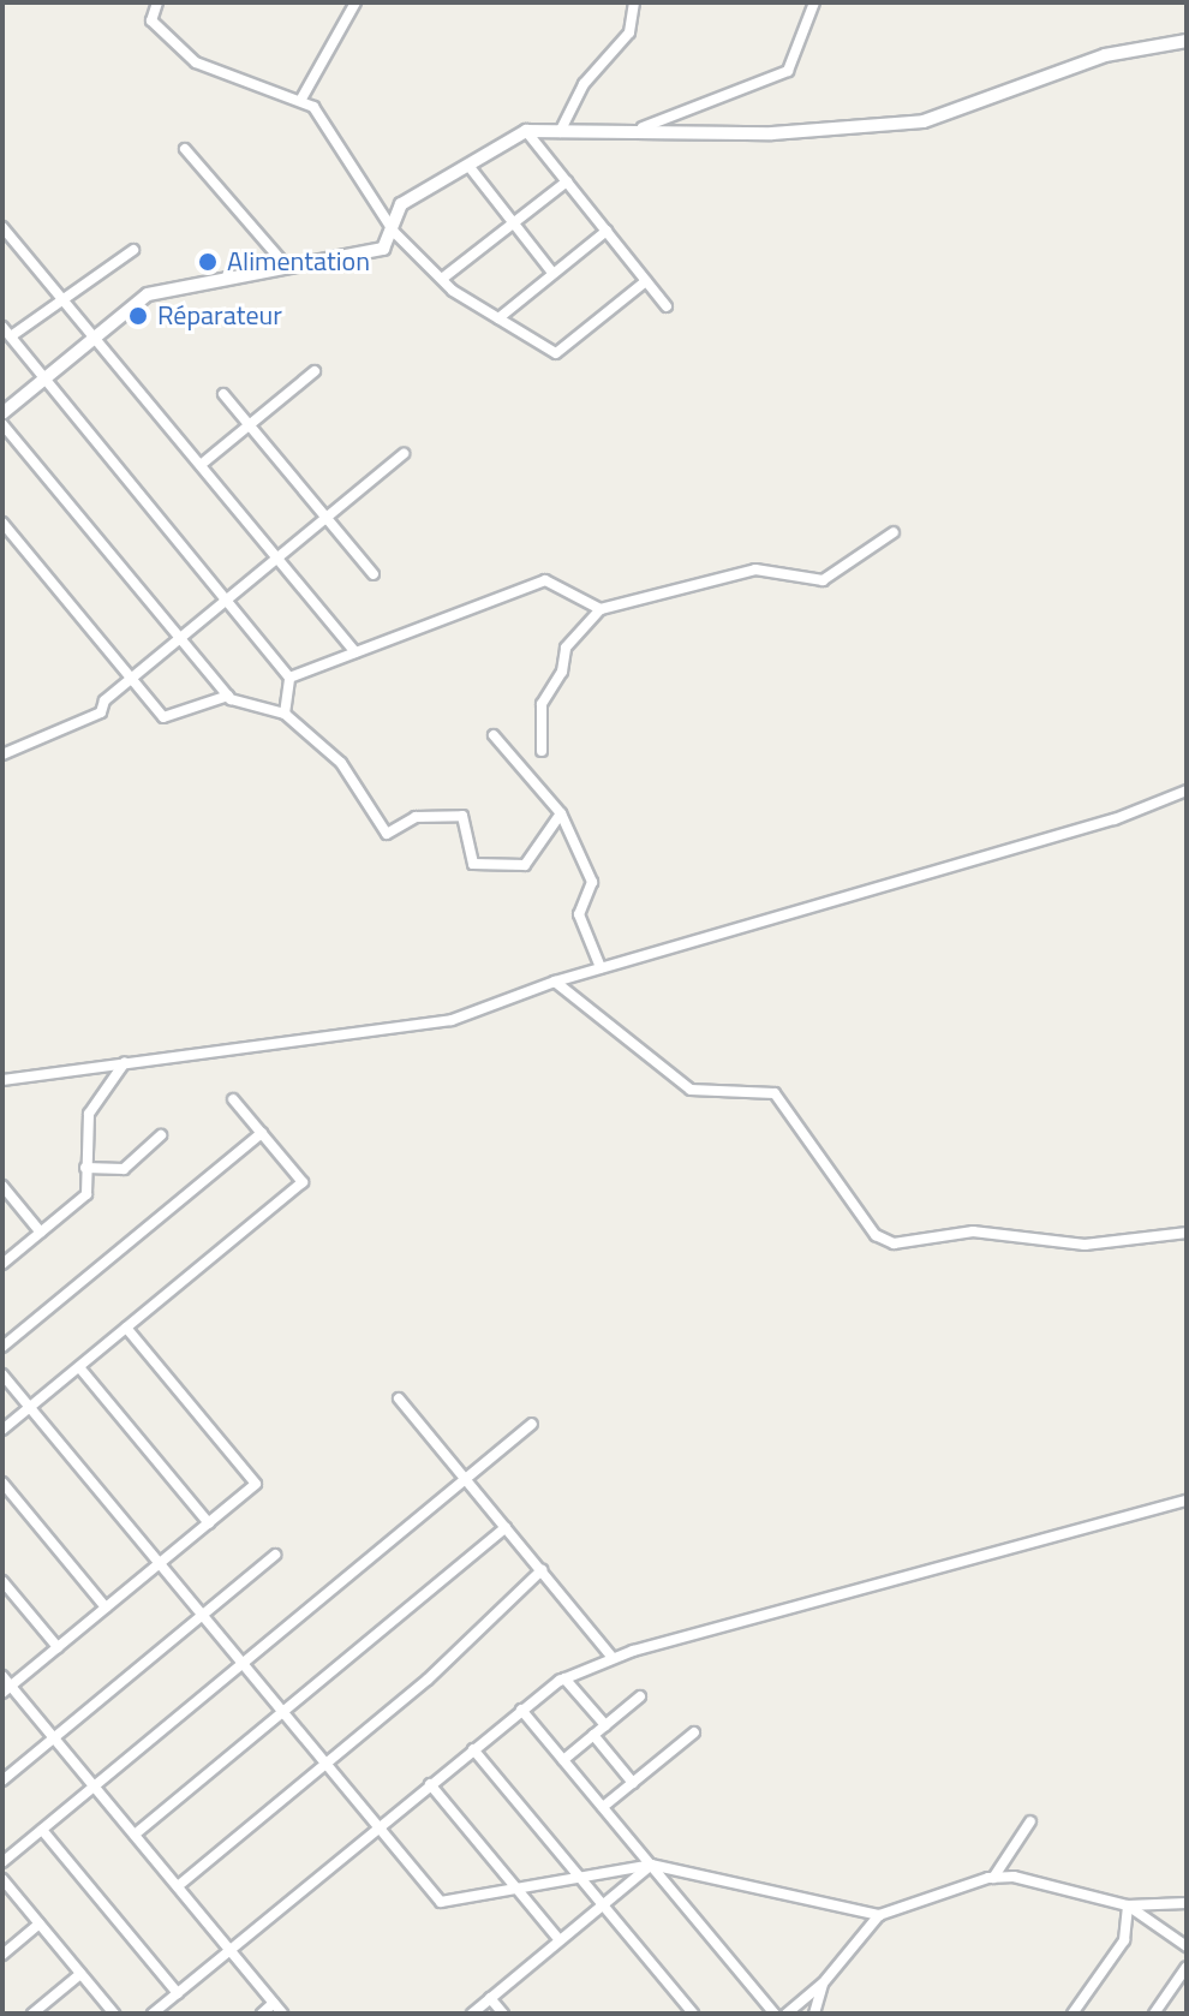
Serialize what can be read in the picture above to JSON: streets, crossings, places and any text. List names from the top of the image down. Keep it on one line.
{"places":["Alimentation","Réparateur"]}
